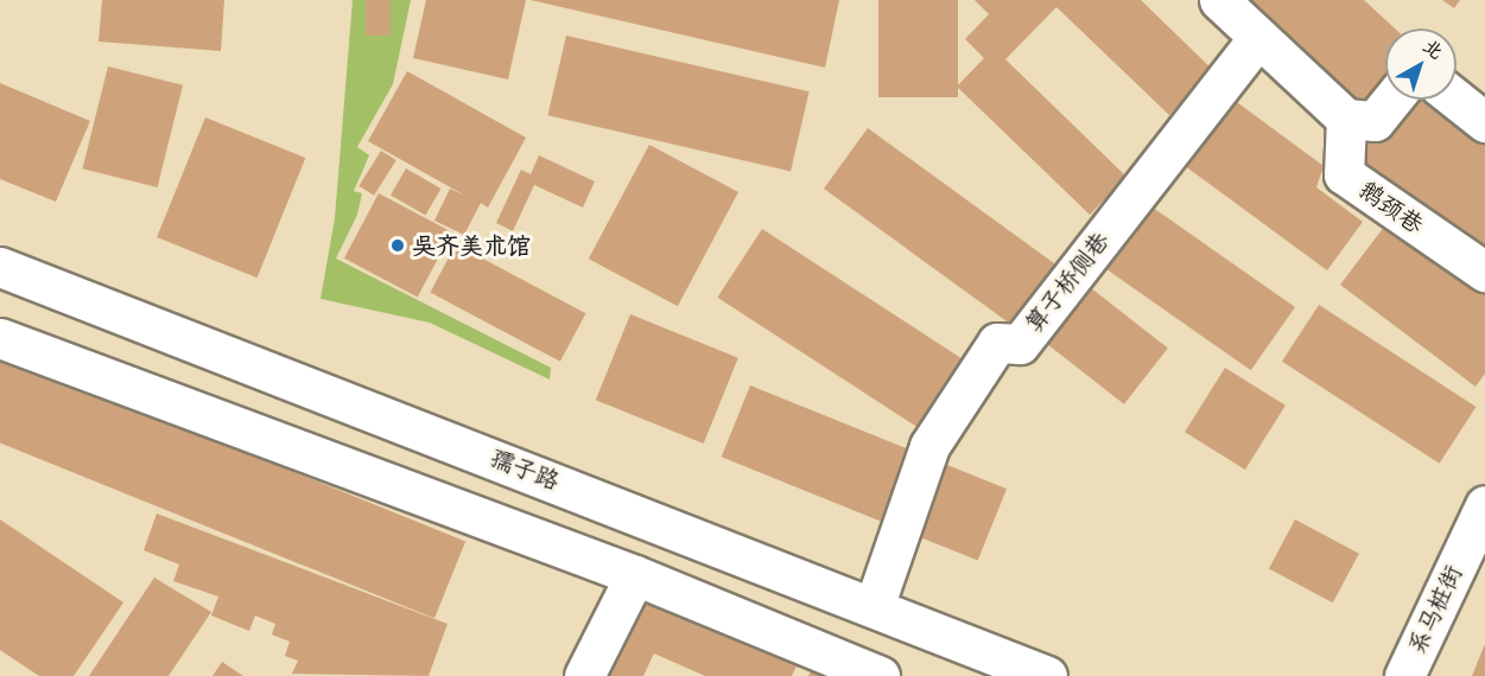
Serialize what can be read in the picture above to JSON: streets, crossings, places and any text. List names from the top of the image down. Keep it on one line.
{"streets":{"main road":["鹅颈巷","算子桥侧巷","孺子路","系马桩街"]},"crossings":[["算子桥侧巷","孺子路"]],"places":["吴齐美术馆"],"north":"top right"}
